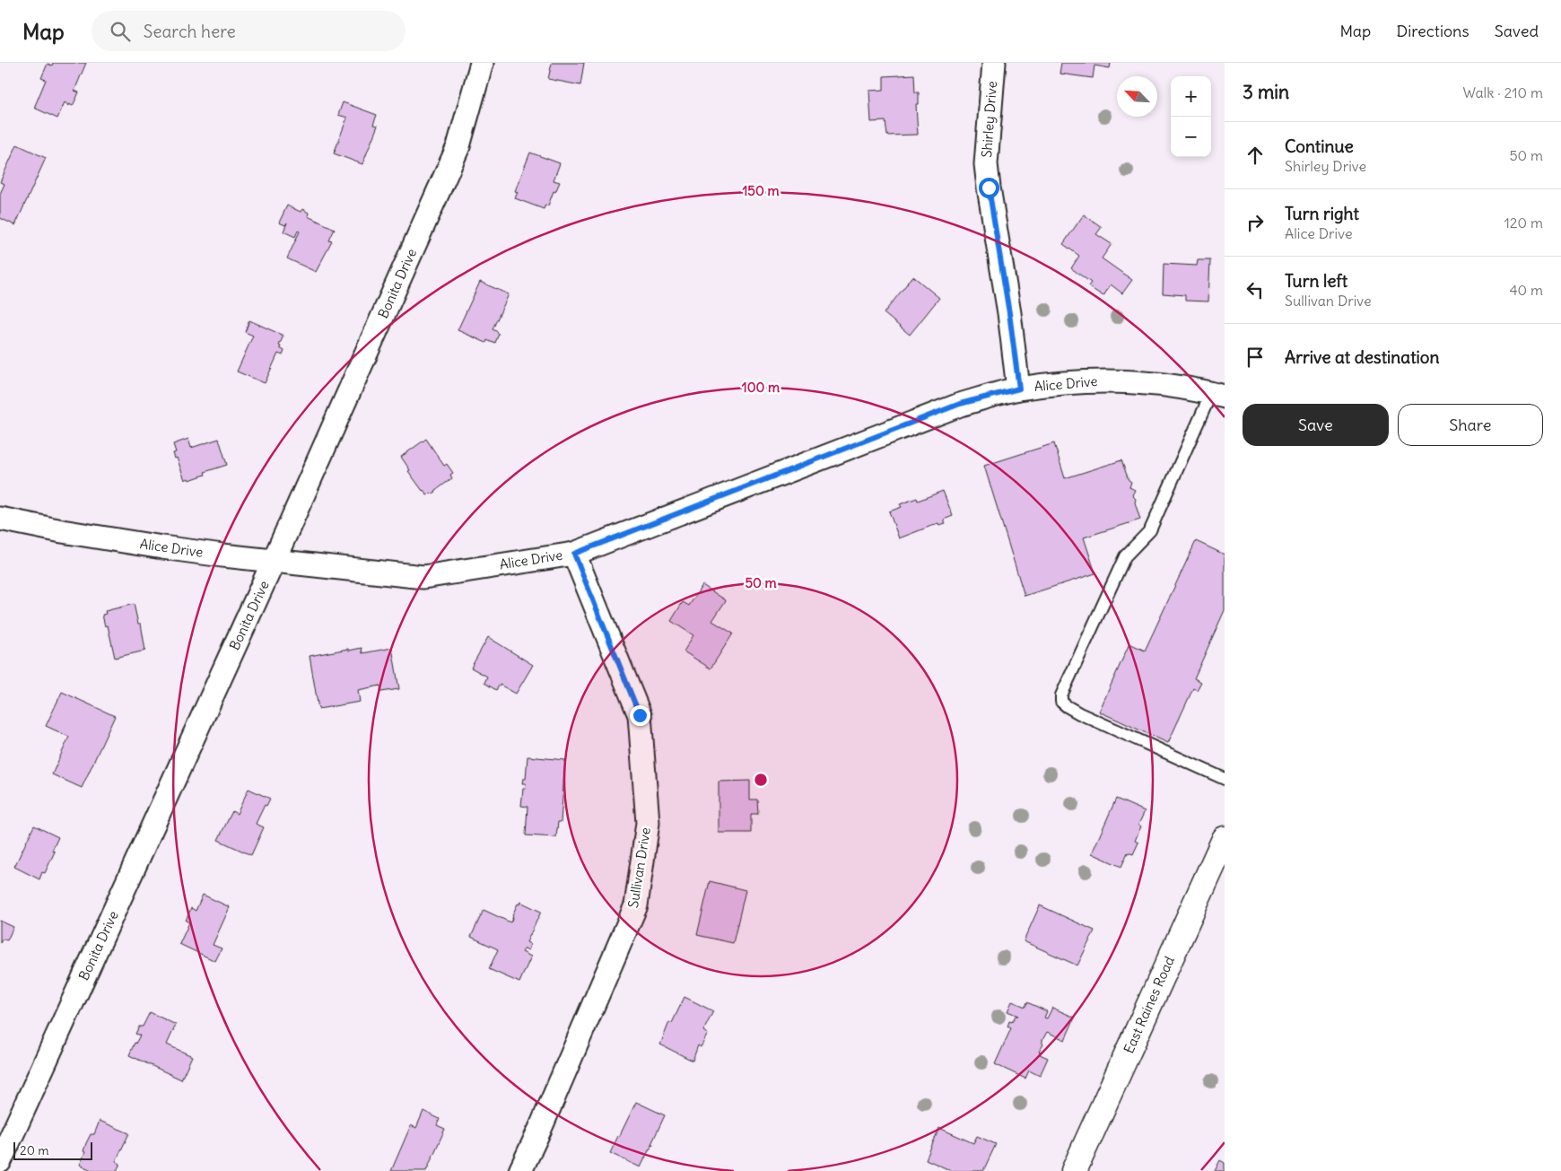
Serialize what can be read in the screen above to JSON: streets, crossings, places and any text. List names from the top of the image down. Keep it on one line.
{"streets":{"main road":["East Raines Road"],"street":["Shirley Drive","Bonita Drive","Alice Drive","Sullivan Drive"]},"crossings":[["Shirley Drive","Alice Drive"],["Bonita Drive","Alice Drive"],["Alice Drive","Sullivan Drive"]],"scale_bar":"20 m","north":"top left","page":{"header":"Map","search":"Search here","nav":["Map","Directions","Saved"],"heading":["3 min","Walk · 210 m"],"map_buttons":["+","−"],"list":[["Continue","Shirley Drive","50 m"],["Turn right","Alice Drive","120 m"],["Turn left","Sullivan Drive","40 m"],"Arrive at destination"],"buttons":["Save","Share"],"scale":"20 m"},"rings":["150 m","100 m","50 m"]}
